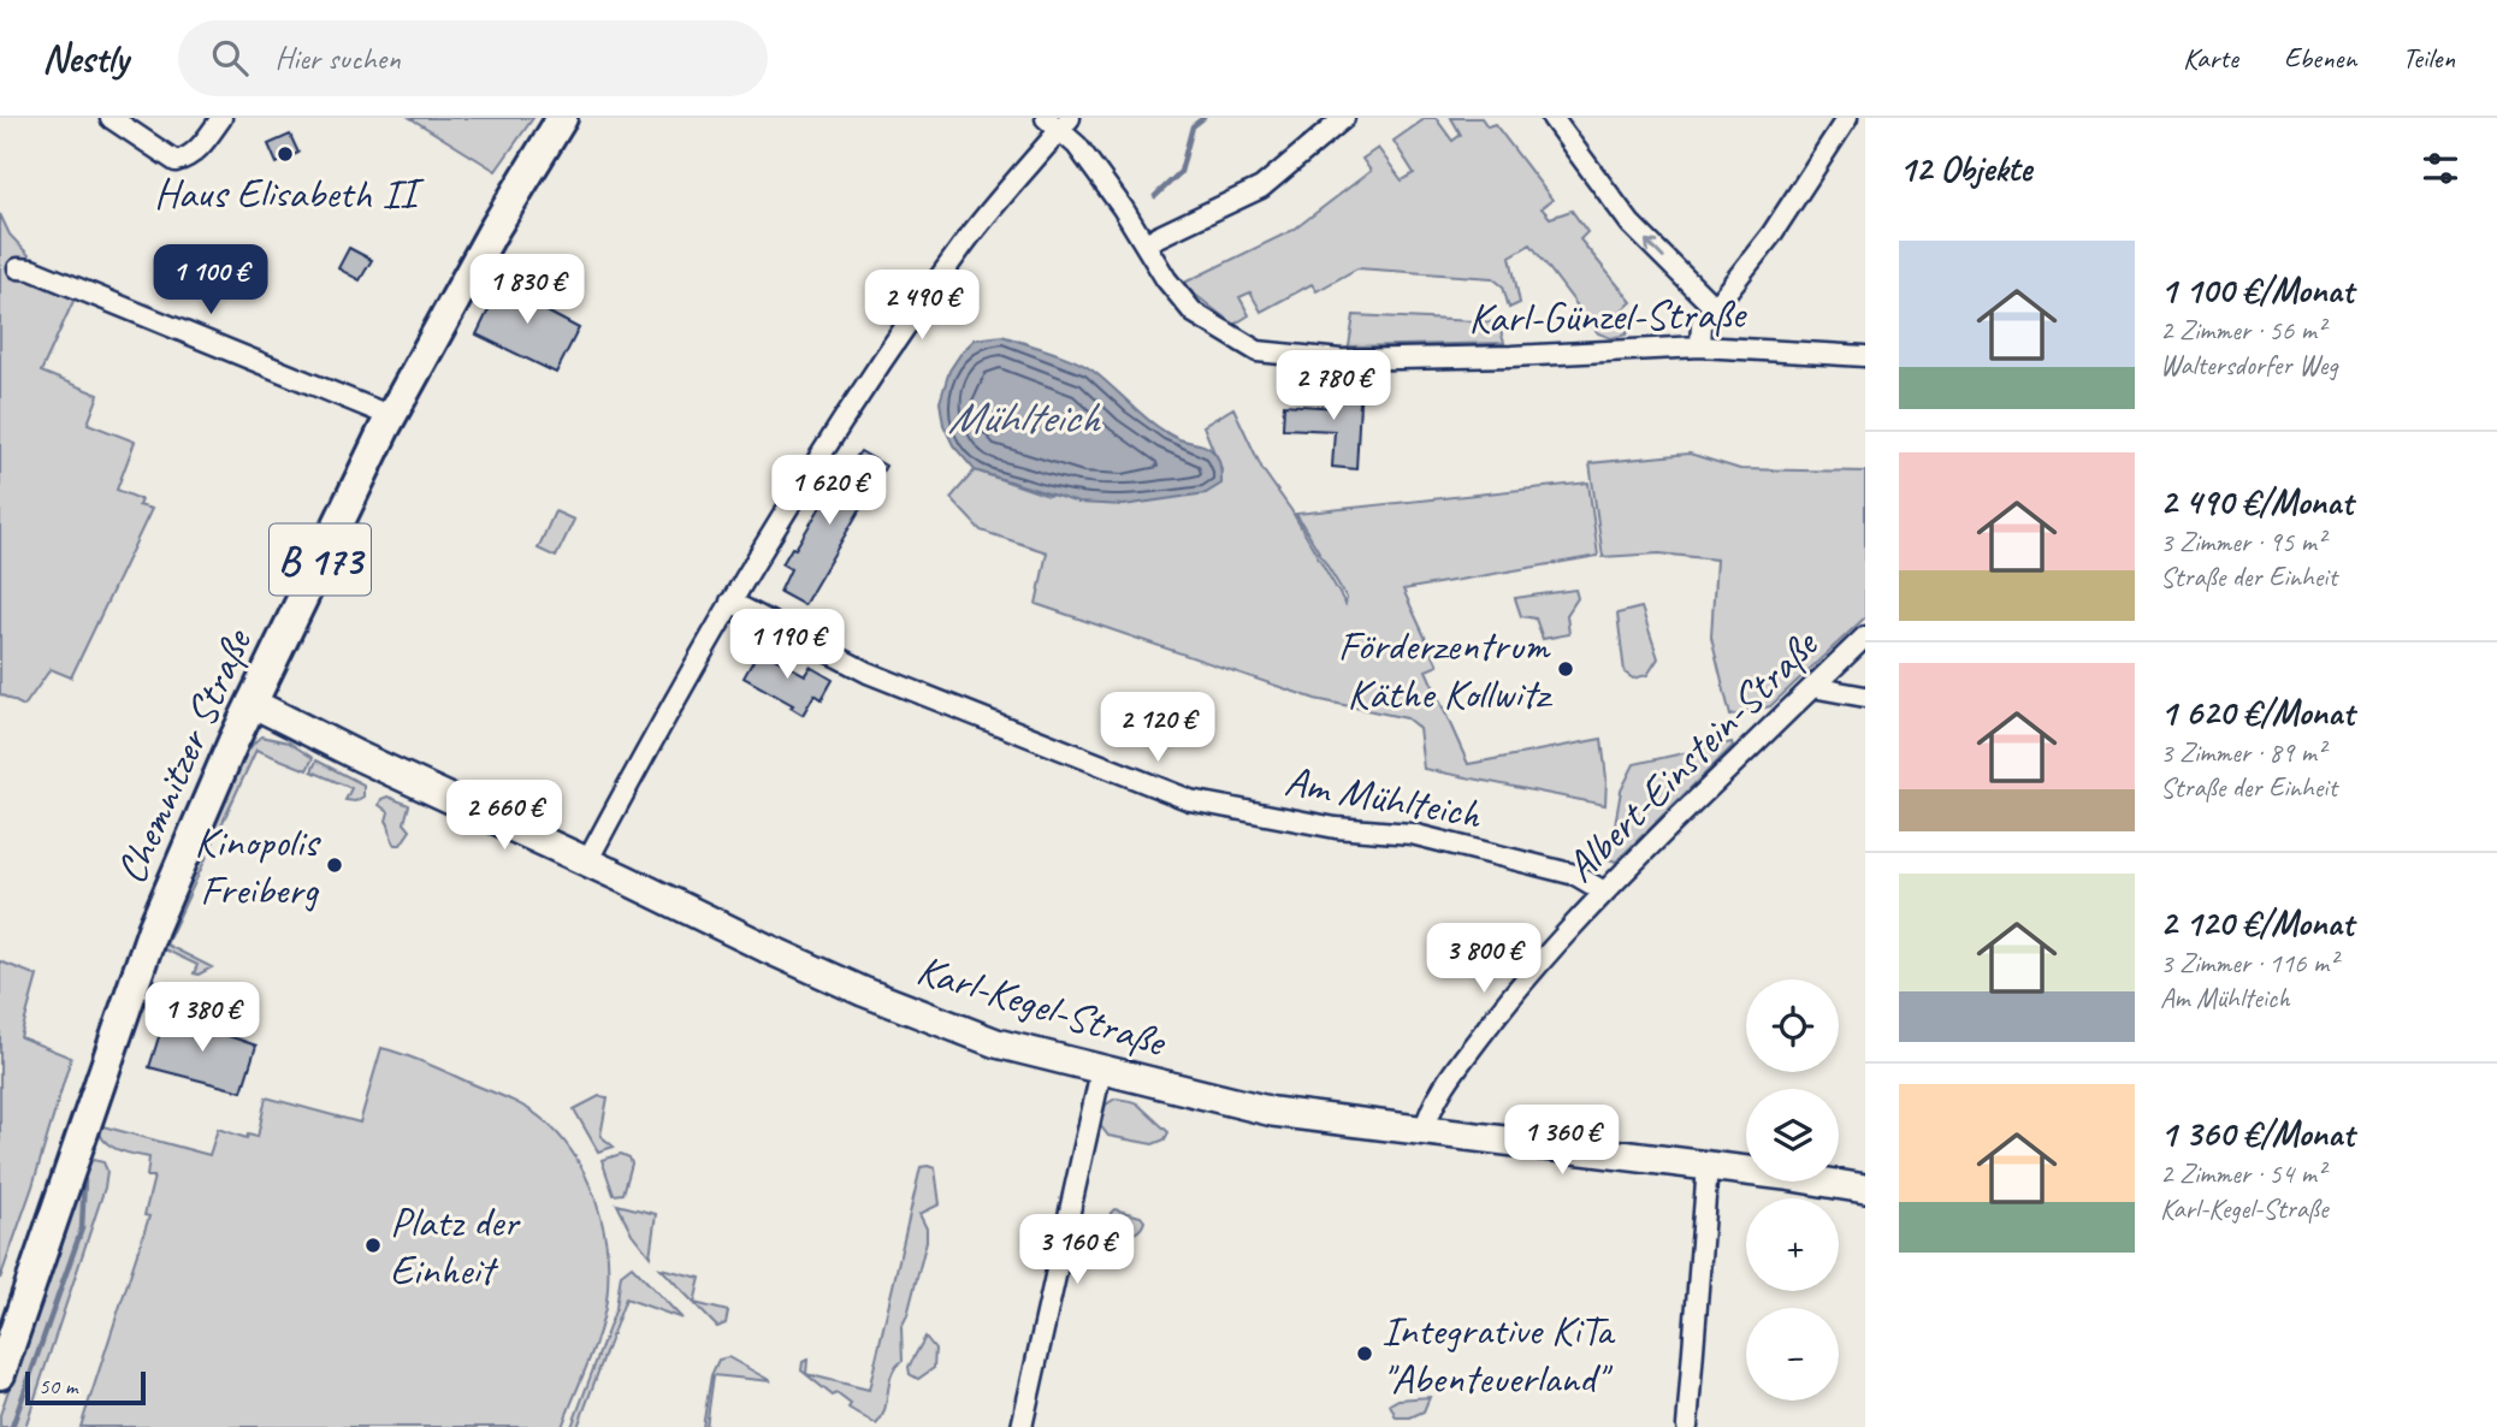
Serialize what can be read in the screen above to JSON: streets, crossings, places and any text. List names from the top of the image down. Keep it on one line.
{"streets":{"main road":["B 173","Chemnitzer Straße"],"street":["Karl-Günzel-Straße","Albert-Einstein-Straße","Am Mühlteich","Karl-Kegel-Straße"]},"crossings":[["Albert-Einstein-Straße","Am Mühlteich"],["Albert-Einstein-Straße","Karl-Kegel-Straße"],["Chemnitzer Straße","Karl-Kegel-Straße"]],"water":["Mühlteich"],"places":["Haus Elisabeth II","Förderzentrum Käthe Kollwitz","Kinopolis Freiberg","Platz der Einheit","Integrative KiTa \"Abenteuerland\""],"scale_bar":"50 m","page":{"header":"Nestly","search":"Hier suchen","nav":["Karte","Ebenen","Teilen"],"heading":"12 Objekte","list":[{"name":"1 100 €/Monat","note":"2 Zimmer · 56 m² · Waltersdorfer Weg"},{"name":"2 490 €/Monat","note":"3 Zimmer · 95 m² · Straße der Einheit"},{"name":"1 620 €/Monat","note":"3 Zimmer · 89 m² · Straße der Einheit"},{"name":"2 120 €/Monat","note":"3 Zimmer · 116 m² · Am Mühlteich"},{"name":"1 360 €/Monat","note":"2 Zimmer · 54 m² · Karl-Kegel-Straße"}],"price":["1 100 €","1 830 €","2 490 €","2 780 €","1 620 €","1 190 €","2 120 €","2 660 €","3 800 €","1 380 €","1 360 €","3 160 €"],"map_buttons":["+","−"],"scale":"50 m"}}
